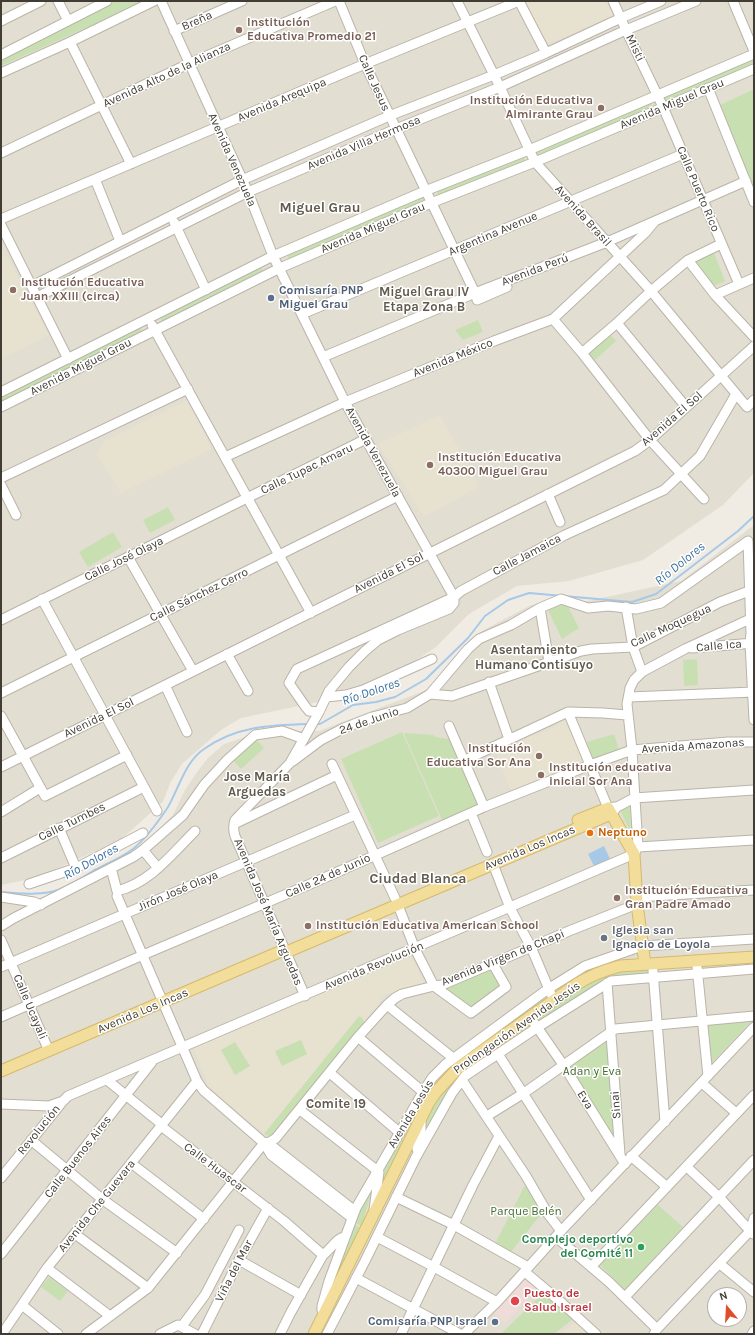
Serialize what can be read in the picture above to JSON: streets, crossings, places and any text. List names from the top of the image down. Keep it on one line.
{"streets":{"main road":["Avenida Los Incas","Prolongación Avenida Jesús"],"street":["Breña","Misti","Avenida Alto de la Alianza","Calle Jesus","Avenida Arequipa","Avenida Miguel Grau","Avenida Villa Hermosa","Avenida Venezuela","Calle Puerto Rico","Avenida Brasil","Argentina Avenue","Avenida Perú","Avenida México","Avenida El Sol","Calle Tupac Amaru","Calle Jamaica","Calle José Olaya","Calle Sánchez Cerro","Calle Moquegua","Calle Ica","24 de Junio","Avenida Amazonas","Calle Tumbes","Calle 24 de Junio","Jirón José Olaya","Avenida José María Arguedas","Avenida Virgen de Chapi","Avenida Revolución","Calle Ucayali","Eva","Sinai","Avenida Jesús","Revolución","Calle Buenos Aires","Calle Huascar","Avenida Che Guevara","Viña del Mar"]},"crossings":[["Breña","Avenida Venezuela"],["Misti","Avenida Miguel Grau"],["Misti","Avenida Villa Hermosa"],["Misti","Calle Puerto Rico"],["Avenida Alto de la Alianza","Calle Jesus"],["Avenida Alto de la Alianza","Avenida Venezuela"],["Calle Jesus","Avenida Arequipa"],["Calle Jesus","Avenida Miguel Grau"],["Calle Jesus","Avenida Villa Hermosa"],["Calle Jesus","Argentina Avenue"],["Calle Jesus","Avenida Perú"],["Avenida Arequipa","Avenida Venezuela"],["Avenida Arequipa","Avenida Brasil"],["Avenida Miguel Grau","Avenida Venezuela"],["Avenida Miguel Grau","Calle Puerto Rico"],["Avenida Miguel Grau","Avenida Brasil"],["Avenida Villa Hermosa","Avenida Venezuela"],["Avenida Villa Hermosa","Avenida Brasil"],["Avenida Venezuela","Argentina Avenue"],["Avenida Venezuela","Avenida México"],["Avenida Venezuela","Avenida El Sol"],["Avenida Venezuela","Calle Tupac Amaru"],["Avenida Venezuela","Calle Jamaica"],["Avenida Venezuela","Calle Sánchez Cerro"],["Calle Puerto Rico","Argentina Avenue"],["Calle Puerto Rico","Avenida Perú"],["Avenida Brasil","Argentina Avenue"],["Avenida Brasil","Avenida Perú"],["Avenida Brasil","Avenida México"],["Avenida Brasil","Avenida El Sol"],["Avenida Brasil","Calle Jamaica"],["Avenida Perú","Avenida México"],["Calle Tupac Amaru","Calle José Olaya"],["Calle Moquegua","24 de Junio"],["Avenida Amazonas","Calle 24 de Junio"],["Avenida Los Incas","Avenida José María Arguedas"],["Avenida Los Incas","Calle Ucayali"],["Calle 24 de Junio","Avenida José María Arguedas"],["Calle 24 de Junio","Calle Ucayali"],["Jirón José Olaya","Avenida José María Arguedas"],["Jirón José Olaya","Calle Ucayali"],["Avenida José María Arguedas","Avenida Revolución"],["Avenida Virgen de Chapi","Calle Huascar"],["Avenida Revolución","Revolución"],["Avenida Revolución","Calle Buenos Aires"],["Avenida Revolución","Calle Huascar"],["Prolongación Avenida Jesús","Eva"],["Prolongación Avenida Jesús","Avenida Jesús"],["Eva","Sinai"],["Calle Buenos Aires","Calle Huascar"],["Calle Huascar","Avenida Che Guevara"],["Calle Huascar","Viña del Mar"]],"districts":["Miguel Grau","Miguel Grau IV Etapa Zona B","Asentamiento Humano Contisuyo","Jose María Arguedas","Ciudad Blanca","Comite 19"],"water":["Río Dolores"],"parks":["Adan y Eva","Parque Belén"],"places":["Institución Educativa Promedio 21","Institución Educativa Almirante Grau","Institución Educativa Juan XXIII (circa)","Comisaría PNP Miguel Grau","Institución Educativa 40300 Miguel Grau","Institución Educativa Sor Ana","Institución educativa inicial Sor Ana","Neptuno","Institución Educativa Gran Padre Amado","Institución Educativa American School","Iglesia san Ignacio de Loyola","Complejo deportivo del Comité 11","Puesto de Salud Israel","Comisaría PNP Israel"],"north":"top"}
